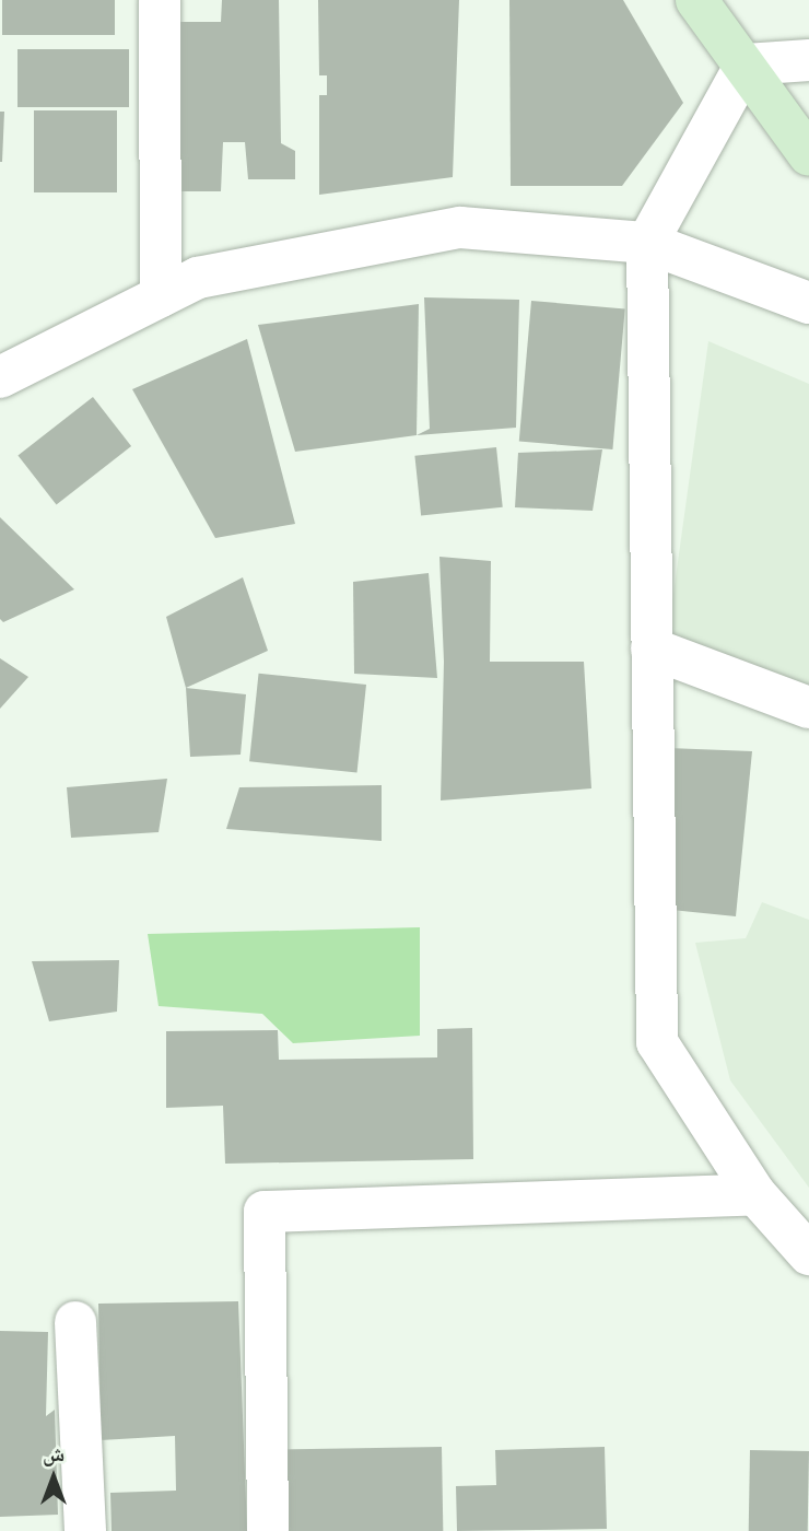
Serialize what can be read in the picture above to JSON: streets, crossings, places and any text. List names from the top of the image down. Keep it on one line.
{"north":"top"}
